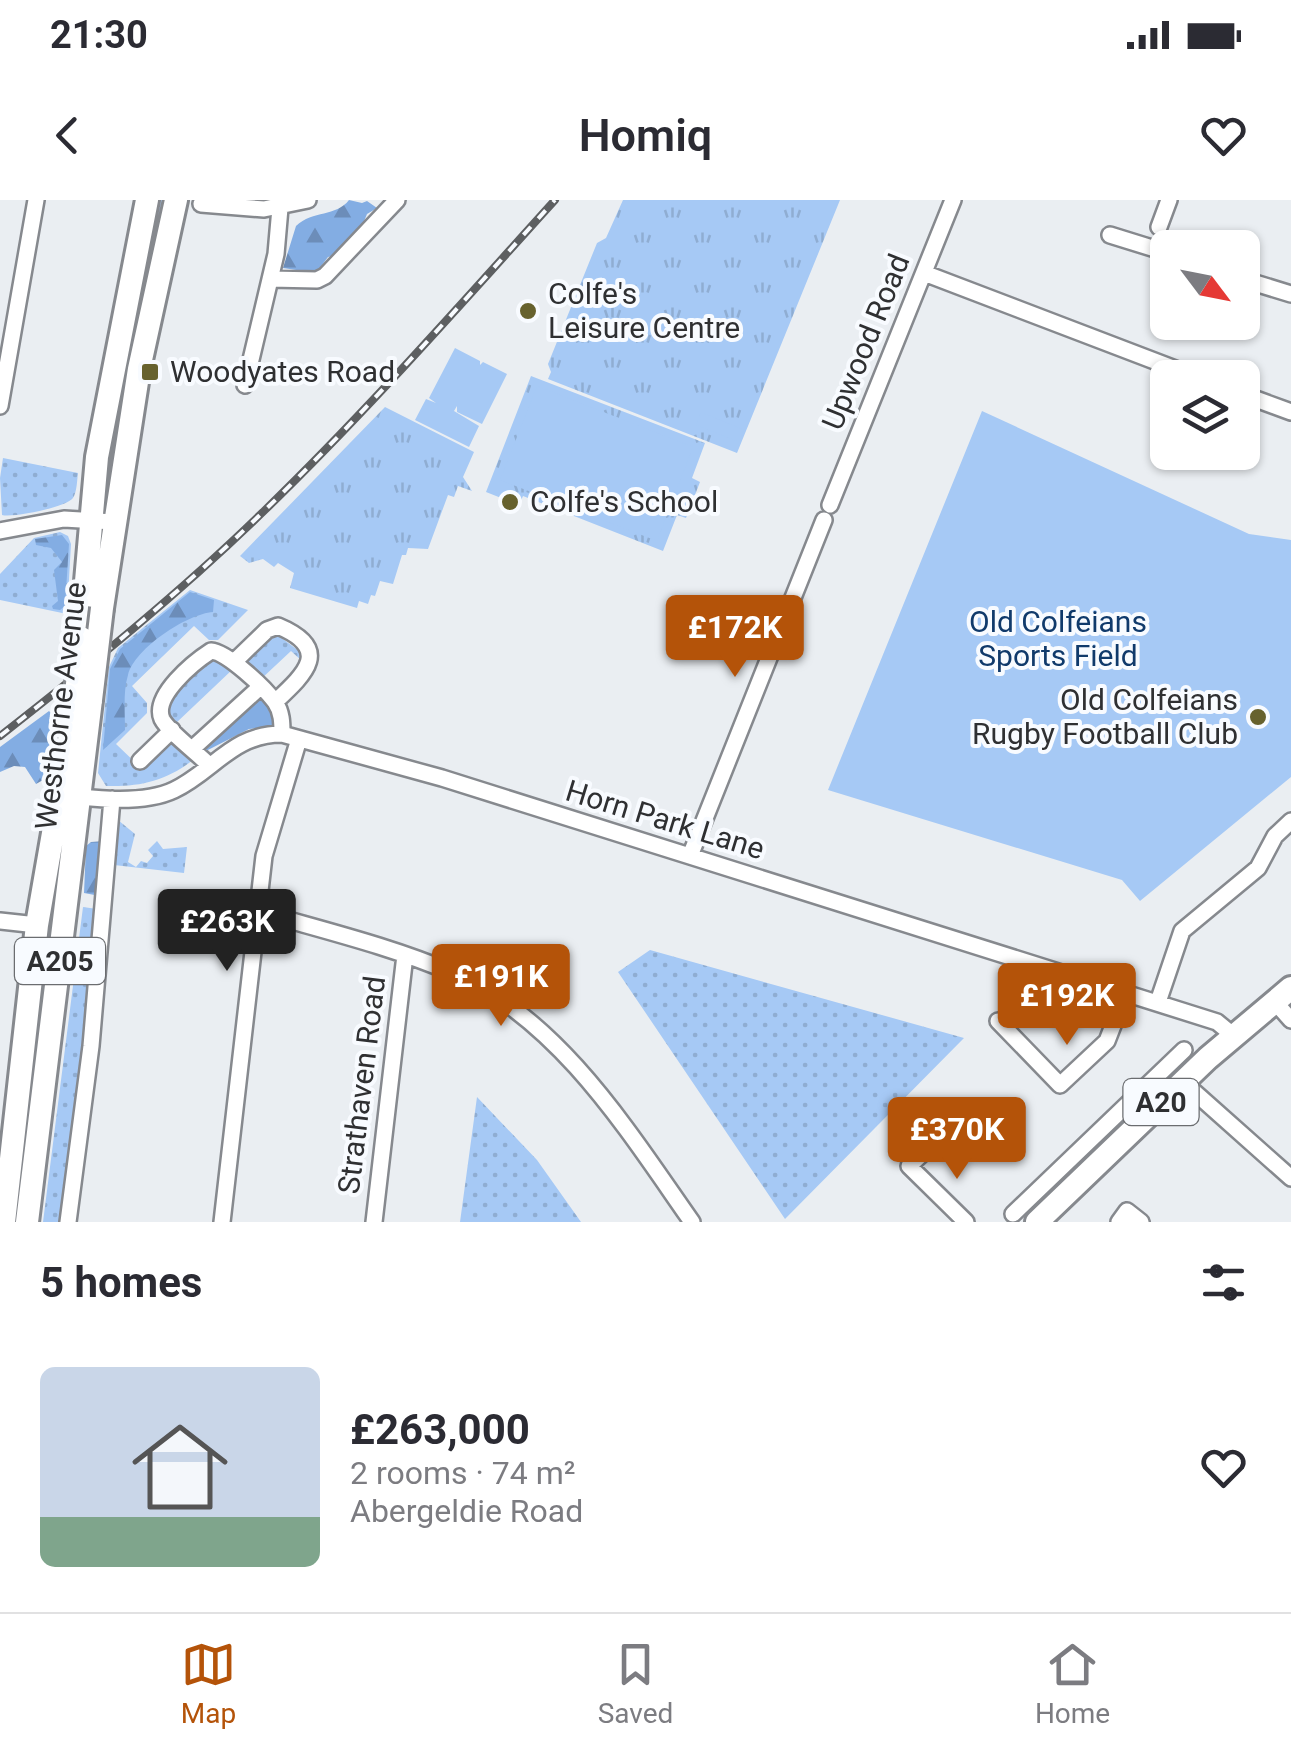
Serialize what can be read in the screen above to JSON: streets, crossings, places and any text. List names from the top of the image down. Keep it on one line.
{"streets":{"highway":["Westhorne Avenue","A205","A20"],"street":["Upwood Road","Horn Park Lane","Strathaven Road"]},"crossings":[["Upwood Road","Horn Park Lane"],["Horn Park Lane","A20"]],"parks":["Old Colfeians Sports Field"],"places":{"other":["Colfe's Leisure Centre","Colfe's School","Old Colfeians Rugby Football Club"],"transit":["Woodyates Road"]},"north":"bottom right","page":{"status":"21:30","header":"Homiq","price":["£172K","£263K","£191K","£192K","£370K"],"heading":"5 homes","list":[{"name":"£263,000","note":"2 rooms · 74 m² · Abergeldie Road"}],"tabs":["Map","Saved","Home"]}}
